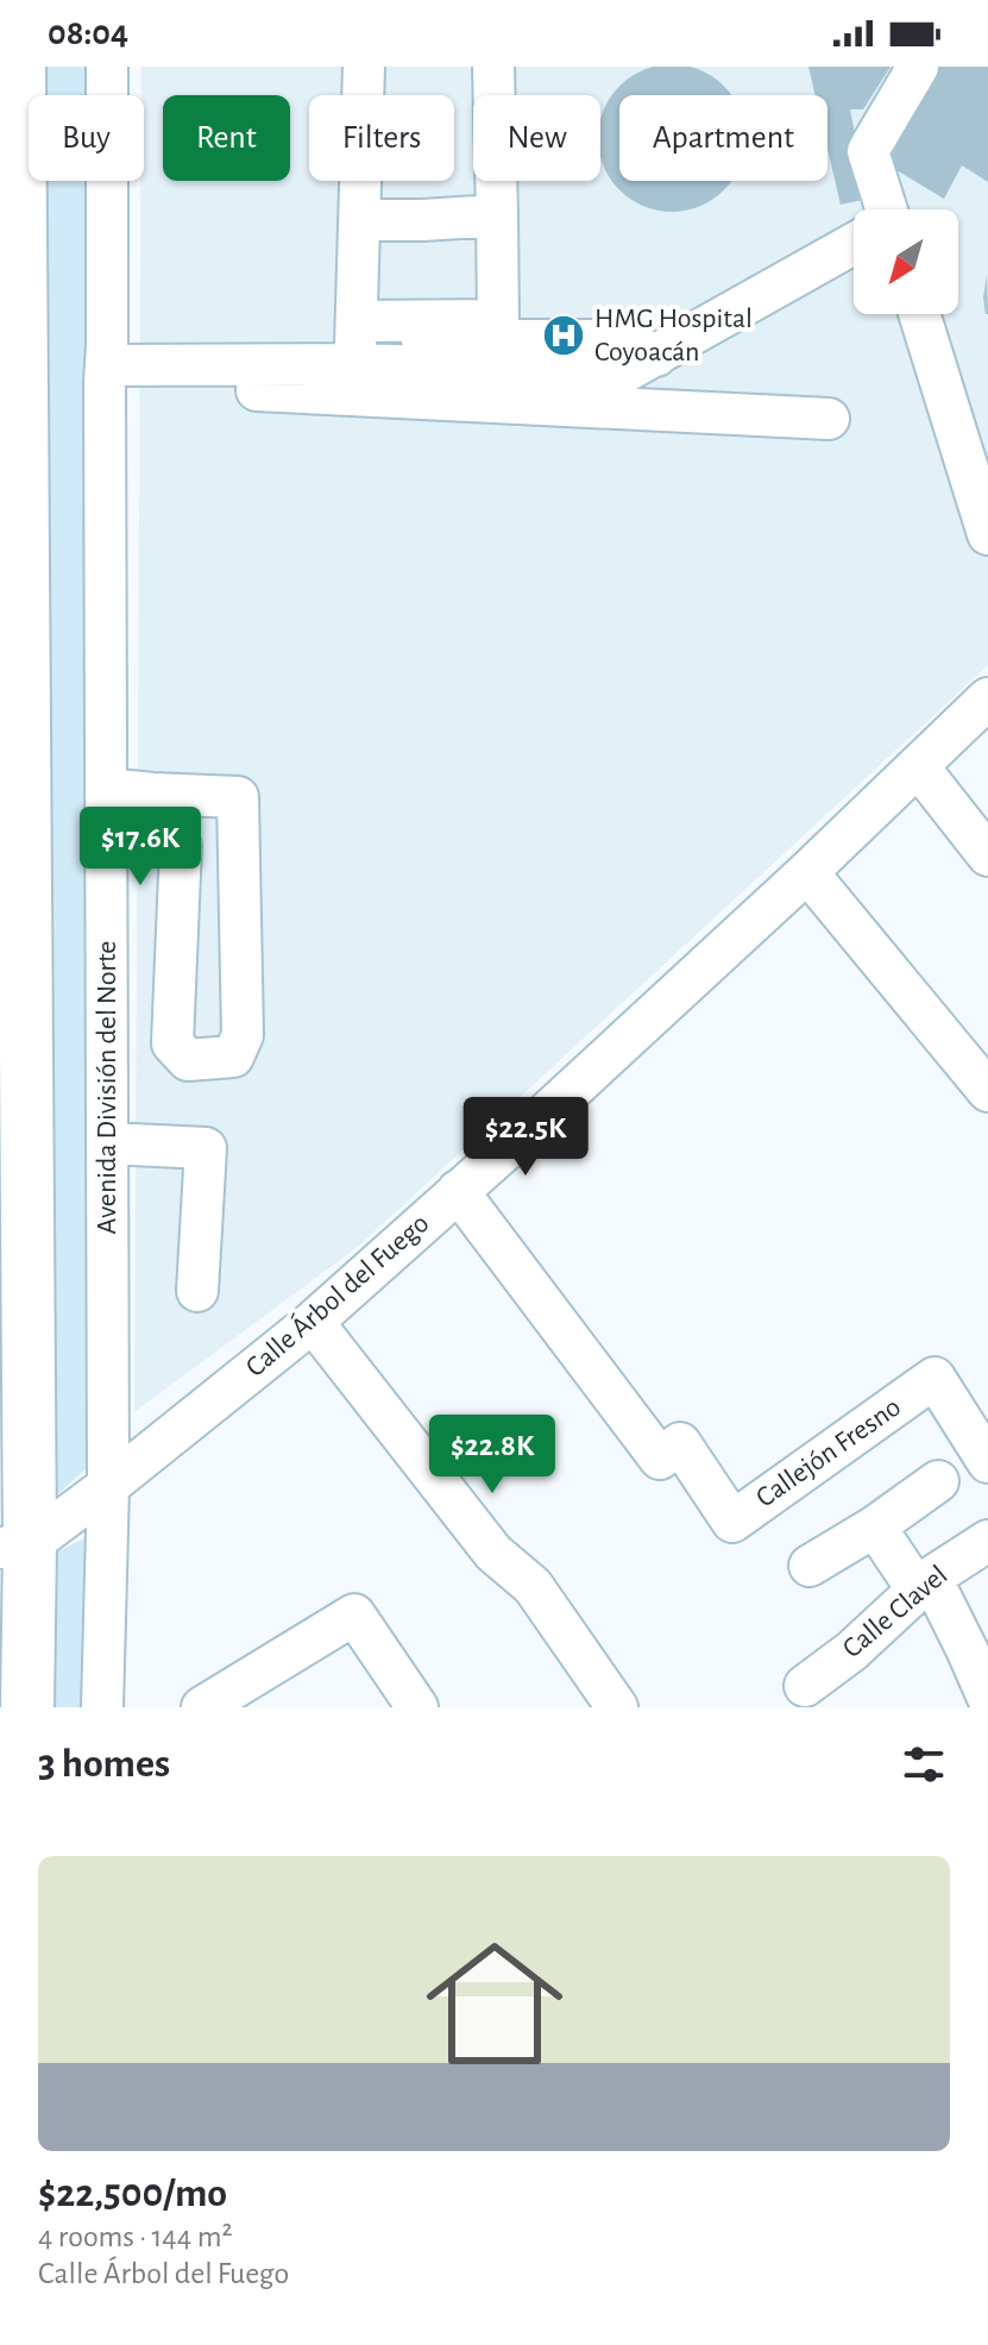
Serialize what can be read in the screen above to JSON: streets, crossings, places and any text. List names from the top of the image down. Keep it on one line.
{"streets":{"street":["Avenida División del Norte","Calle Árbol del Fuego","Callejón Fresno","Calle Clavel"]},"crossings":[["Avenida División del Norte","Calle Árbol del Fuego"],["Calle Árbol del Fuego","Callejón Fresno"]],"places":{"hospital":["HMG Hospital Coyoacán"]},"north":"bottom left","page":{"status":"08:04","chip":["Buy","Rent","Filters","New","Apartment"],"price":["$17.6K","$22.5K","$22.8K"],"heading":"3 homes","list":[{"name":"$22,500/mo","note":"4 rooms · 144 m² · Calle Árbol del Fuego"}]}}
